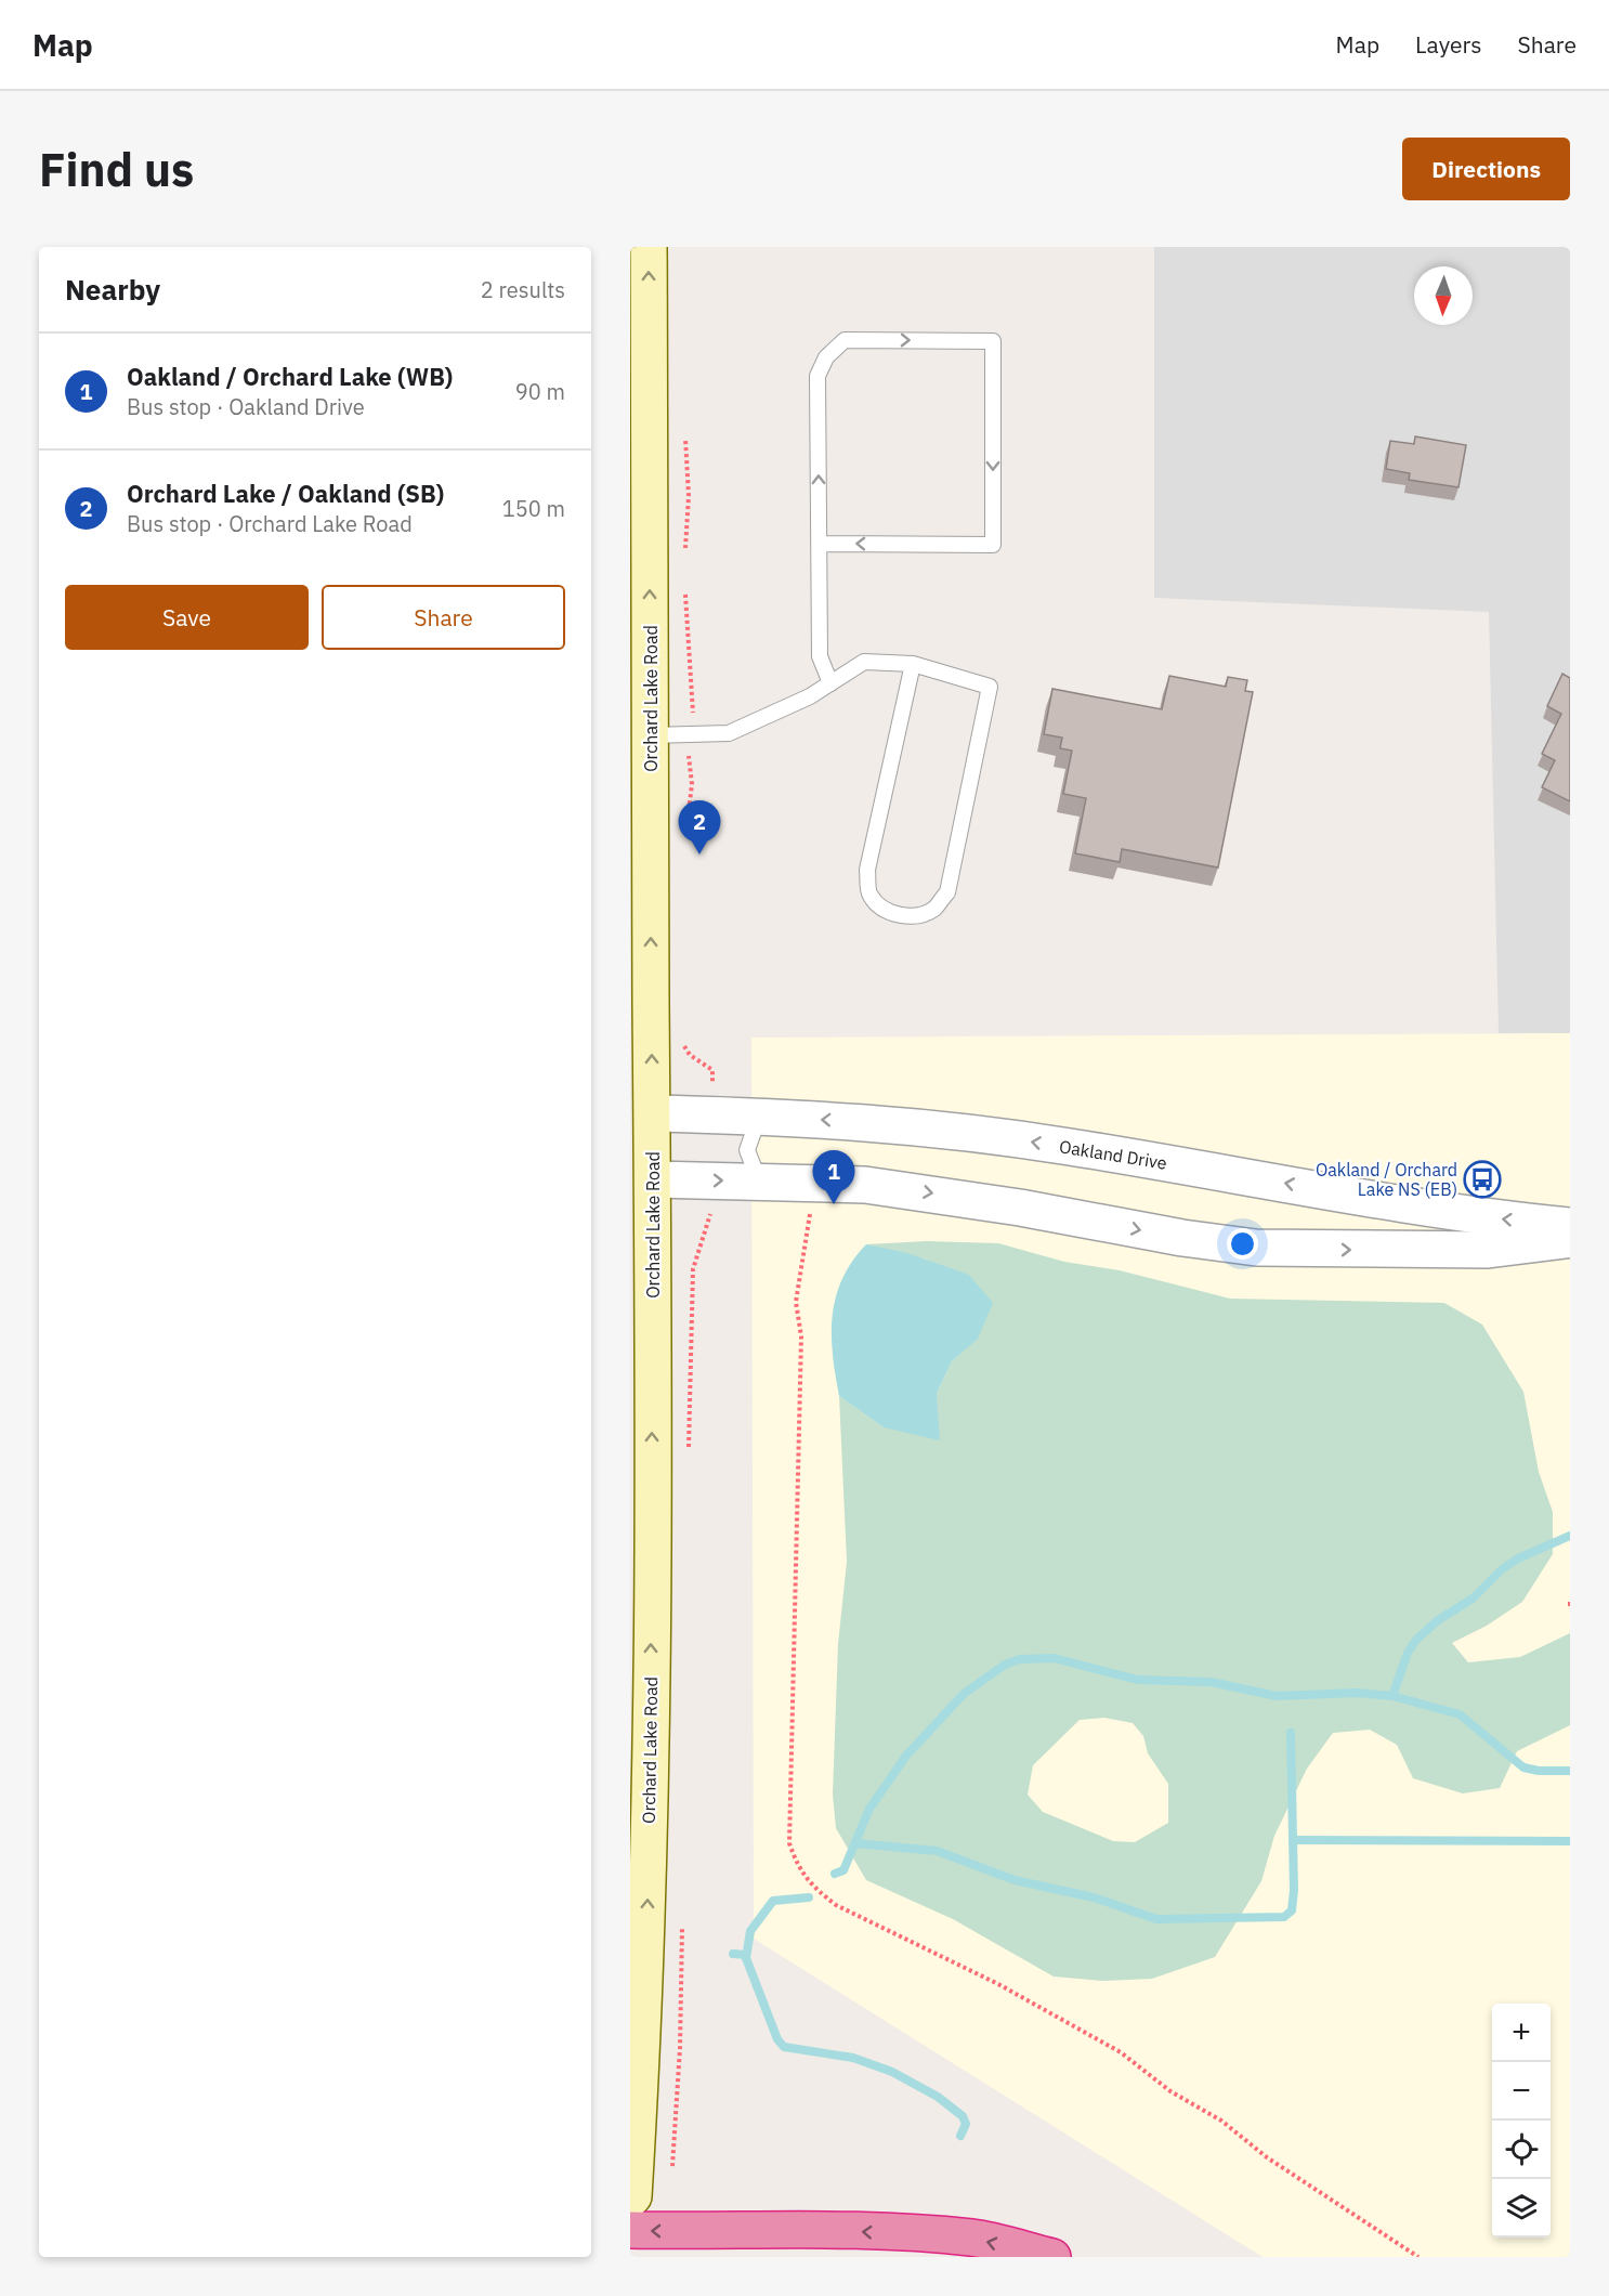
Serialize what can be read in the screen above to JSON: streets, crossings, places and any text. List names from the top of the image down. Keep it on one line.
{"streets":{"main road":["Orchard Lake Road"],"street":["Oakland Drive"]},"crossings":[["Orchard Lake Road","Oakland Drive"]],"one_way":["Orchard Lake Road"],"places":{"bus stop":["Oakland / Orchard Lake NS (EB)"]},"north":"bottom","page":{"header":"Map","nav":["Map","Layers","Share"],"buttons":["Directions",["Save","Share"]],"title":"Find us","heading":["Nearby","2 results"],"list":[{"mark":"1","name":"Oakland / Orchard Lake (WB)","note":"Bus stop · Oakland Drive","value":"90 m"},{"mark":"2","name":"Orchard Lake / Oakland (SB)","note":"Bus stop · Orchard Lake Road","value":"150 m"}],"pins":["2","1"],"map_buttons":["+","−"]}}
